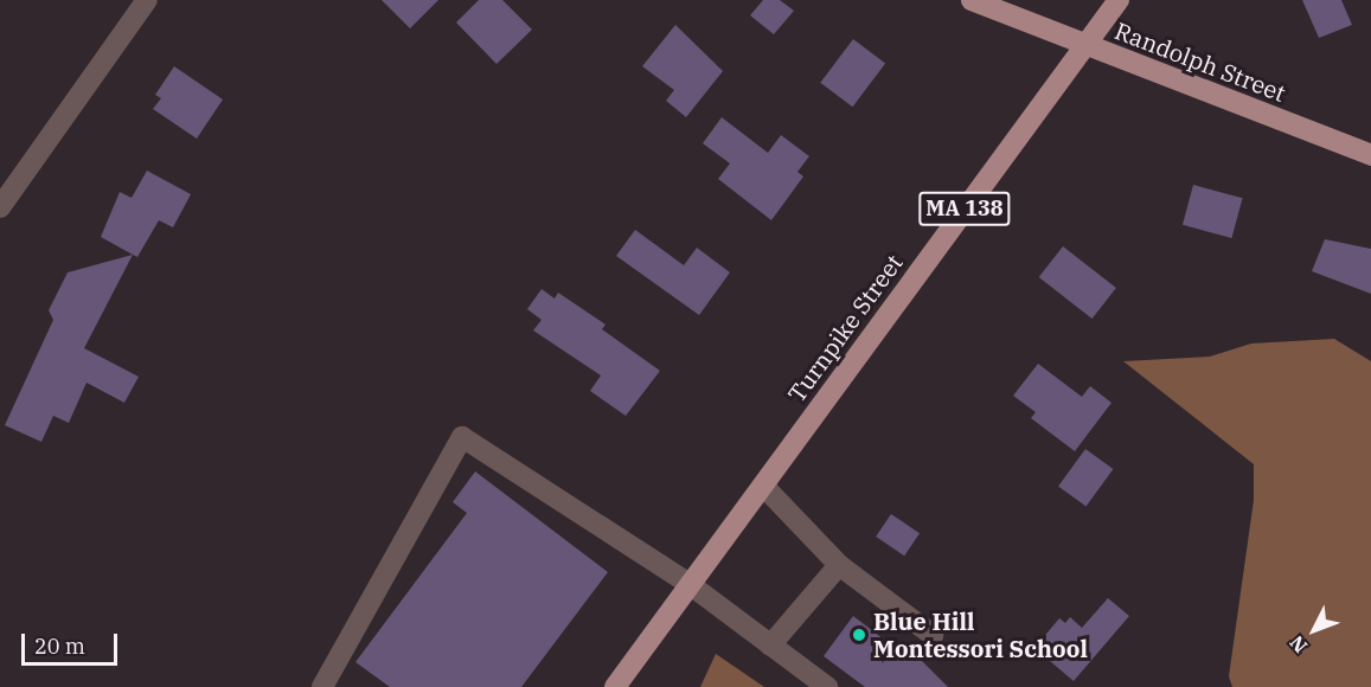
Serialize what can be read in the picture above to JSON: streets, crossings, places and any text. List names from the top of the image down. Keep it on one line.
{"streets":{"main road":["Randolph Street","MA 138","Turnpike Street"]},"crossings":[["Randolph Street","Turnpike Street"]],"places":["Blue Hill Montessori School"],"scale_bar":"20 m","north":"bottom left"}
